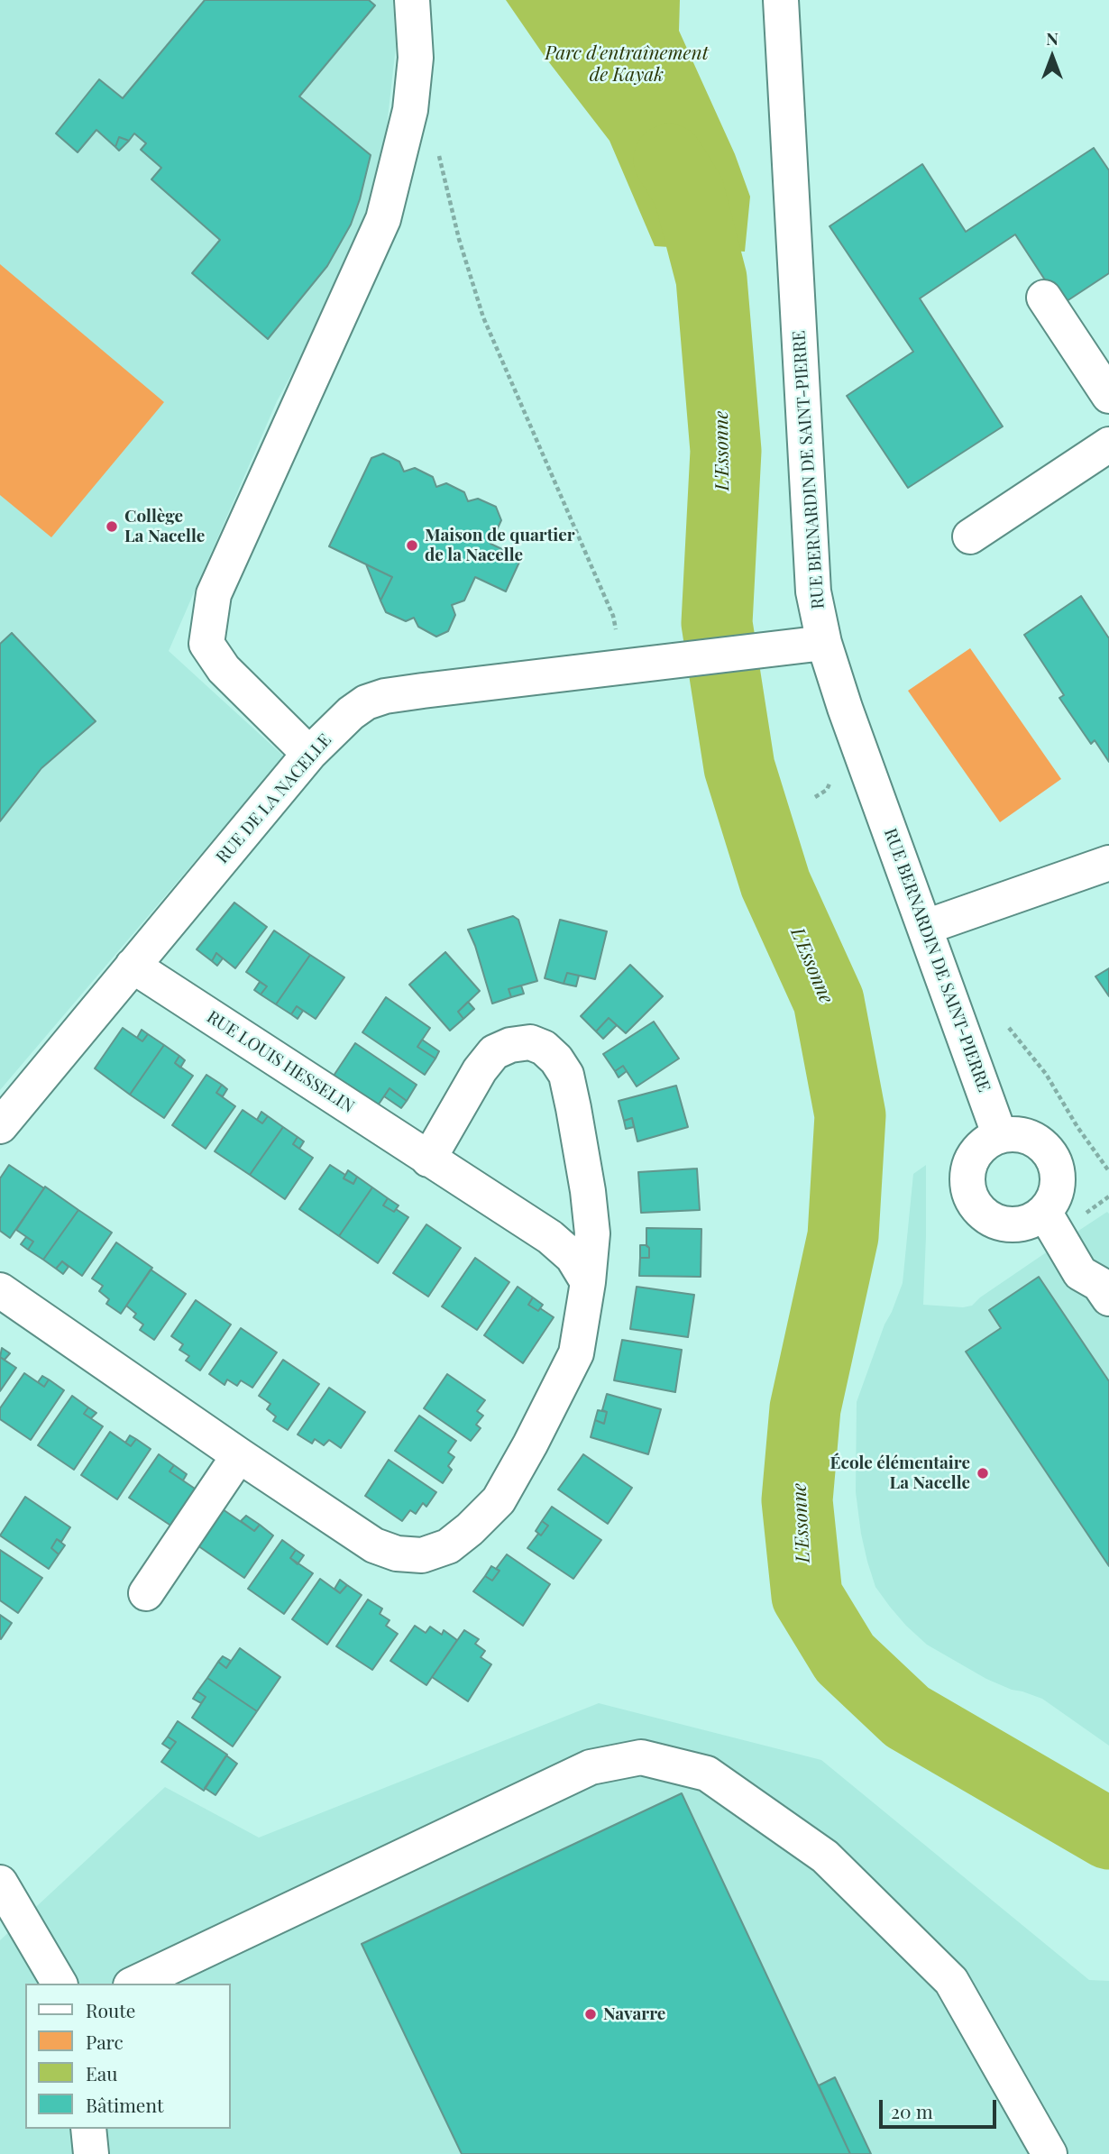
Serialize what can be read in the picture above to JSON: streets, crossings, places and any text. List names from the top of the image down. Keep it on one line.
{"streets":{"street":["RUE BERNARDIN DE SAINT-PIERRE","RUE DE LA NACELLE","RUE LOUIS HESSELIN"]},"crossings":[["RUE BERNARDIN DE SAINT-PIERRE","RUE DE LA NACELLE"],["RUE DE LA NACELLE","RUE LOUIS HESSELIN"]],"water":["Parc d'entraînement de Kayak","L'Essonne"],"places":["Collège La Nacelle","Maison de quartier de la Nacelle","École élémentaire La Nacelle","Navarre"],"legend":["Route","Parc","Eau","Bâtiment"],"scale_bar":"20 m","north":"top"}
